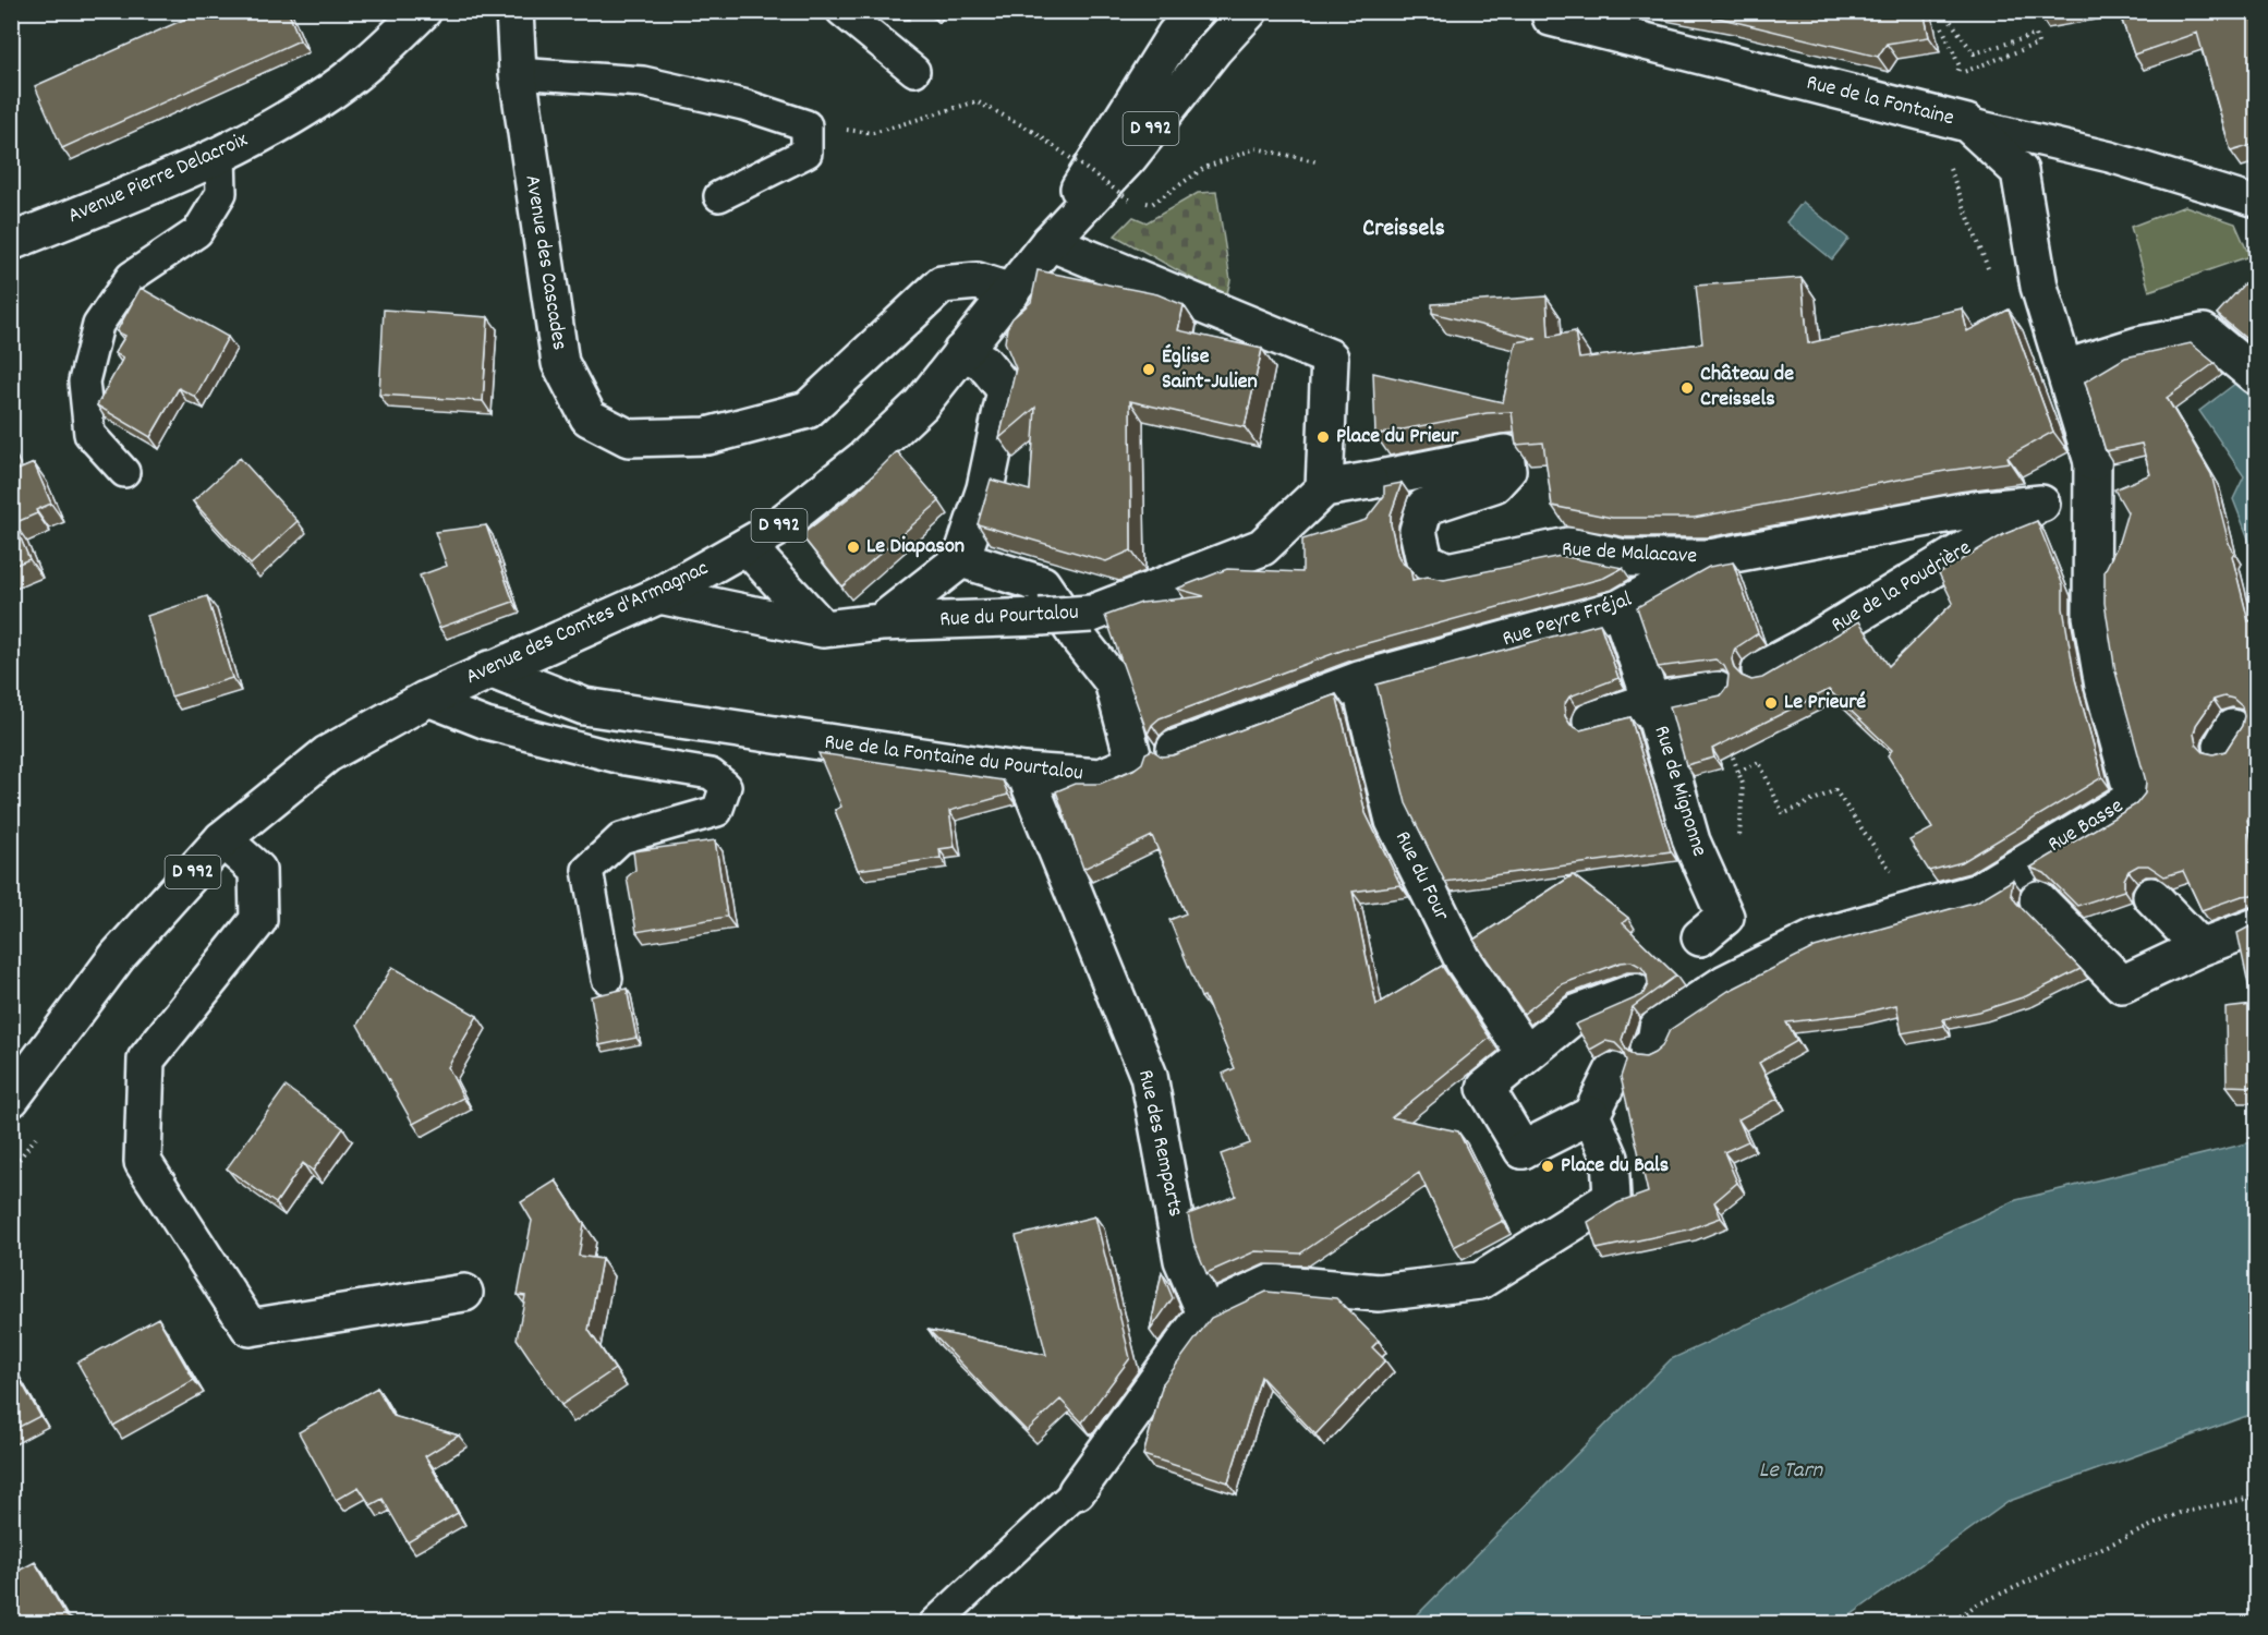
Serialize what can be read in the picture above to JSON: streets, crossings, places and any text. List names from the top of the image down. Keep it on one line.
{"streets":{"street":["Rue de la Fontaine","D 992","Avenue Pierre Delacroix","Avenue des Cascades","Rue de Malacave","Rue de la Poudrière","Rue du Pourtalou","Rue Peyre Fréjal","Avenue des Comtes d'Armagnac","Rue de la Fontaine du Pourtalou","Rue de Mignonne","Rue Basse","Rue du Four","Rue des Remparts"]},"crossings":[["Rue de la Fontaine","Rue Basse"],["D 992","Avenue des Comtes d'Armagnac"],["Avenue des Cascades","Avenue des Comtes d'Armagnac"],["Rue de Malacave","Rue du Pourtalou"],["Rue de Malacave","Rue Peyre Fréjal"],["Rue de la Poudrière","Rue Peyre Fréjal"],["Rue du Pourtalou","Avenue des Comtes d'Armagnac"],["Rue Peyre Fréjal","Rue de la Fontaine du Pourtalou"],["Rue Peyre Fréjal","Rue de Mignonne"],["Rue Peyre Fréjal","Rue du Four"],["Avenue des Comtes d'Armagnac","Rue de la Fontaine du Pourtalou"],["Rue de la Fontaine du Pourtalou","Rue des Remparts"]],"districts":["Creissels"],"water":["Le Tarn"],"places":["Église Saint-Julien","Château de Creissels","Place du Prieur","Le Diapason","Le Prieuré","Place du Bals"]}
